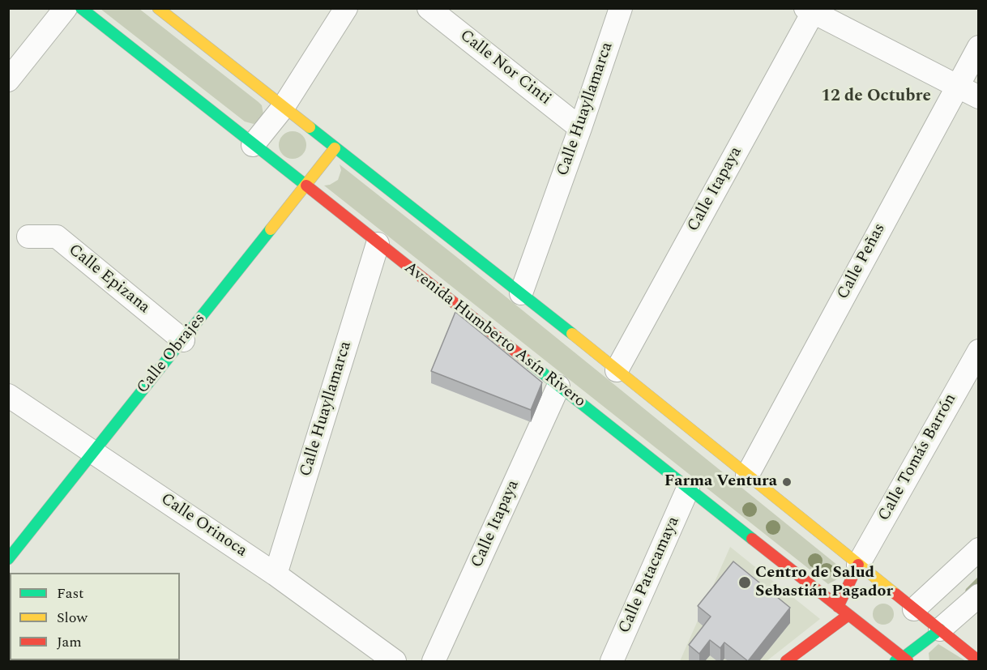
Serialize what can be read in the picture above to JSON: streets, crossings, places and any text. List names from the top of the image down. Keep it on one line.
{"streets":{"street":["Calle Nor Cinti","Calle Huayllamarca","Calle Itapaya","Calle Peñas","Calle Epizana","Avenida Humberto Asín Rivero","Calle Obrajes","Calle Tomás Barrón","Calle Orinoca","Calle Patacamaya"]},"crossings":[["Calle Nor Cinti","Calle Huayllamarca"],["Calle Huayllamarca","Avenida Humberto Asín Rivero"],["Calle Huayllamarca","Calle Orinoca"],["Calle Itapaya","Avenida Humberto Asín Rivero"],["Calle Epizana","Calle Obrajes"],["Avenida Humberto Asín Rivero","Calle Obrajes"],["Avenida Humberto Asín Rivero","Calle Patacamaya"],["Calle Obrajes","Calle Orinoca"]],"districts":["12 de Octubre"],"places":["Farma Ventura","Centro de Salud Sebastián Pagador"],"legend":["Fast","Slow","Jam"]}
